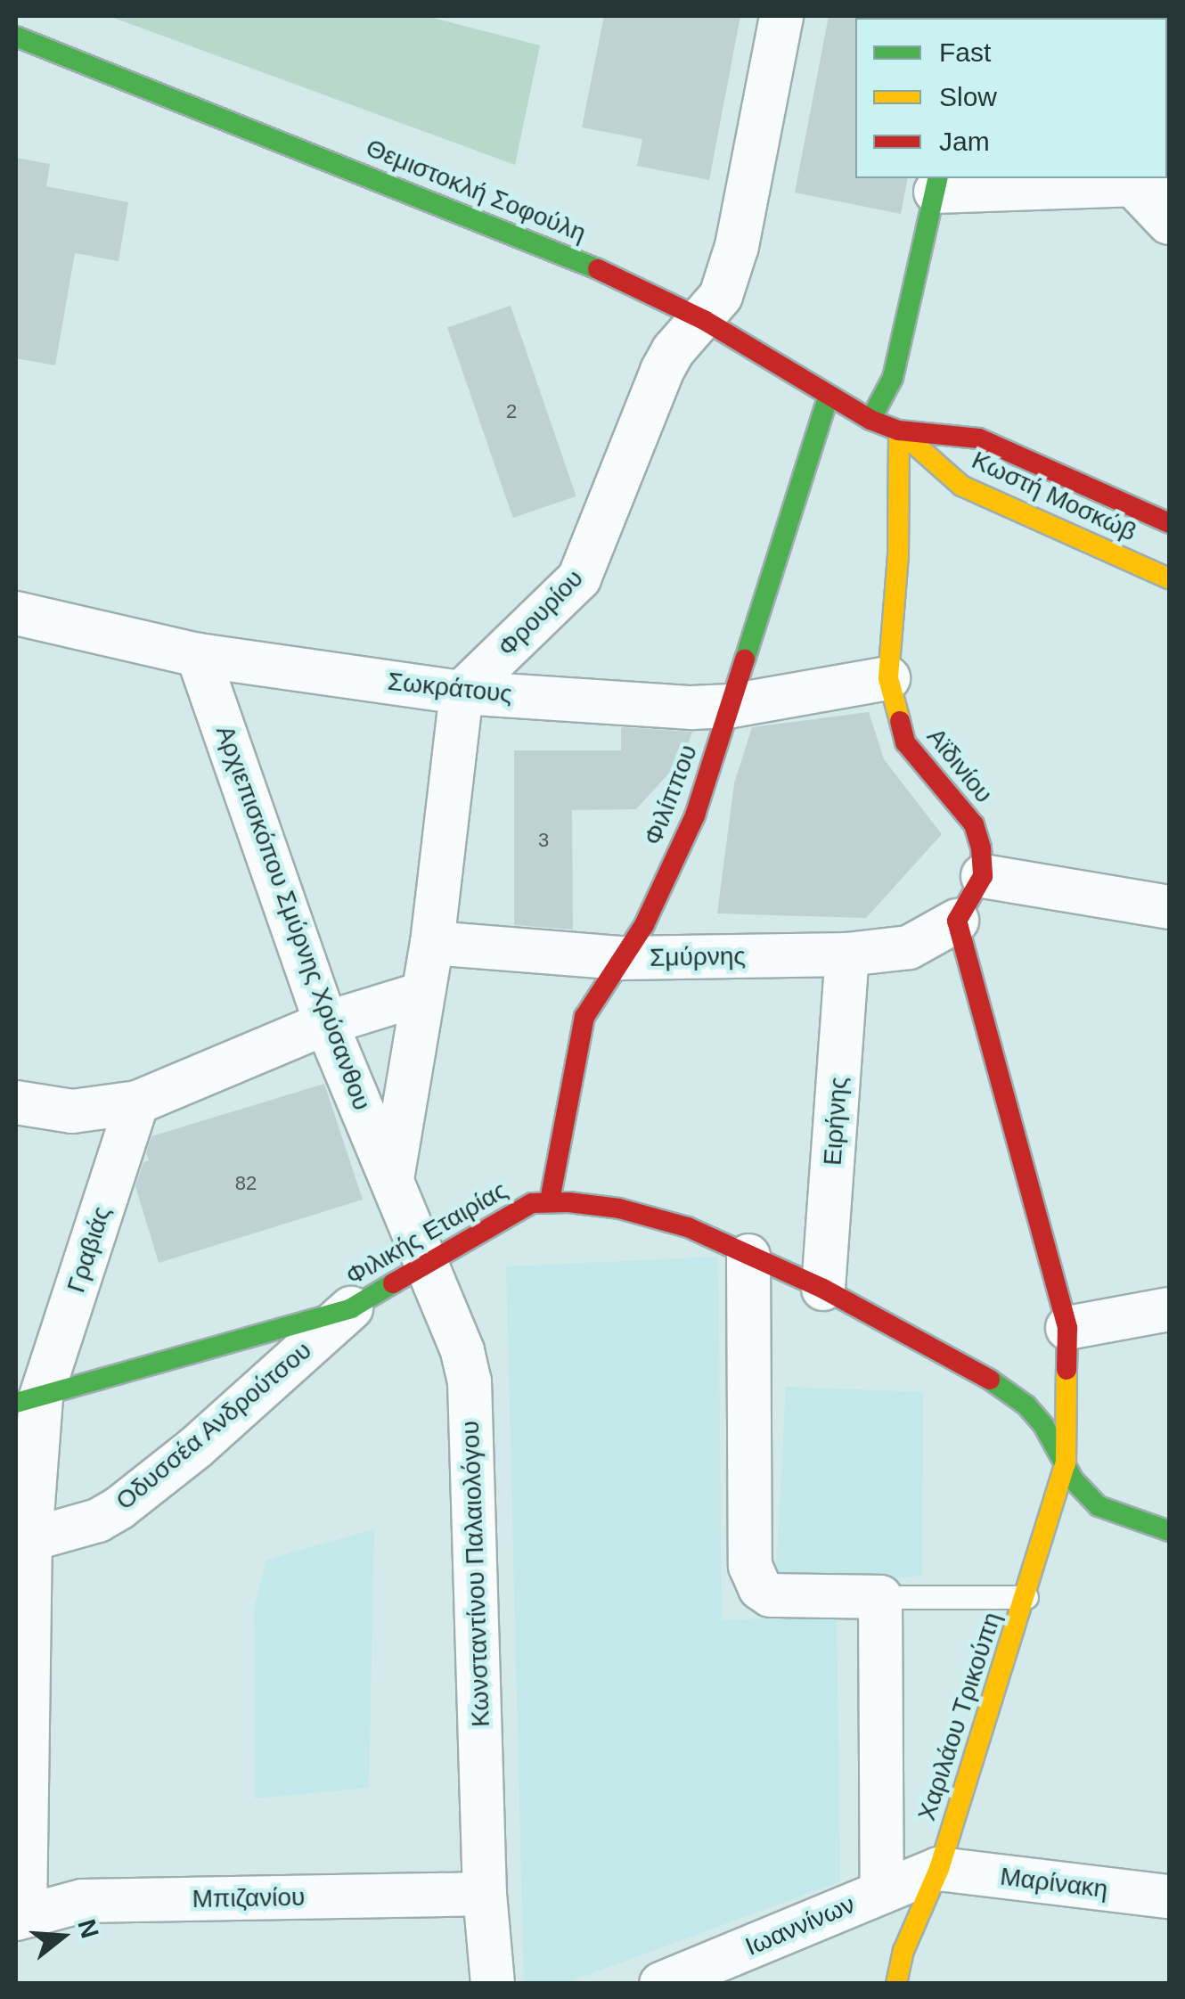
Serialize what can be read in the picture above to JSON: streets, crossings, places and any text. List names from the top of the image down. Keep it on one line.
{"streets":{"street":["Θεμιστοκλή Σοφούλη","Κωστή Μοσκώβ","Φρουρίου","Σωκράτους","Αϊδινίου","Φιλίππου","Αρχιεπισκόπου Σμύρνης Χρύσανθου","Σμύρνης","Ειρήνης","Φιλικής Εταιρίας","Γραβιάς","Οδυσσέα Ανδρούτσου","Κωνσταντίνου Παλαιολόγου","Χαριλάου Τρικούπη","Μαρίνακη","Μπιζανίου","Ιωαννίνων"]},"crossings":[["Θεμιστοκλή Σοφούλη","Κωστή Μοσκώβ"],["Θεμιστοκλή Σοφούλη","Φρουρίου"],["Θεμιστοκλή Σοφούλη","Αϊδινίου"],["Θεμιστοκλή Σοφούλη","Φιλίππου"],["Κωστή Μοσκώβ","Αϊδινίου"],["Φρουρίου","Σωκράτους"],["Σωκράτους","Αϊδινίου"],["Σωκράτους","Φιλίππου"],["Σωκράτους","Αρχιεπισκόπου Σμύρνης Χρύσανθου"],["Φιλίππου","Σμύρνης"],["Φιλίππου","Φιλικής Εταιρίας"],["Αρχιεπισκόπου Σμύρνης Χρύσανθου","Κωνσταντίνου Παλαιολόγου"],["Σμύρνης","Ειρήνης"],["Ειρήνης","Φιλικής Εταιρίας"],["Φιλικής Εταιρίας","Γραβιάς"],["Φιλικής Εταιρίας","Οδυσσέα Ανδρούτσου"],["Φιλικής Εταιρίας","Κωνσταντίνου Παλαιολόγου"],["Φιλικής Εταιρίας","Χαριλάου Τρικούπη"],["Γραβιάς","Οδυσσέα Ανδρούτσου"],["Γραβιάς","Μπιζανίου"],["Κωνσταντίνου Παλαιολόγου","Μπιζανίου"],["Χαριλάου Τρικούπη","Μαρίνακη"],["Χαριλάου Τρικούπη","Ιωαννίνων"],["Μαρίνακη","Ιωαννίνων"]],"house_numbers":["2","3","82"],"legend":["Fast","Slow","Jam"],"north":"right"}
